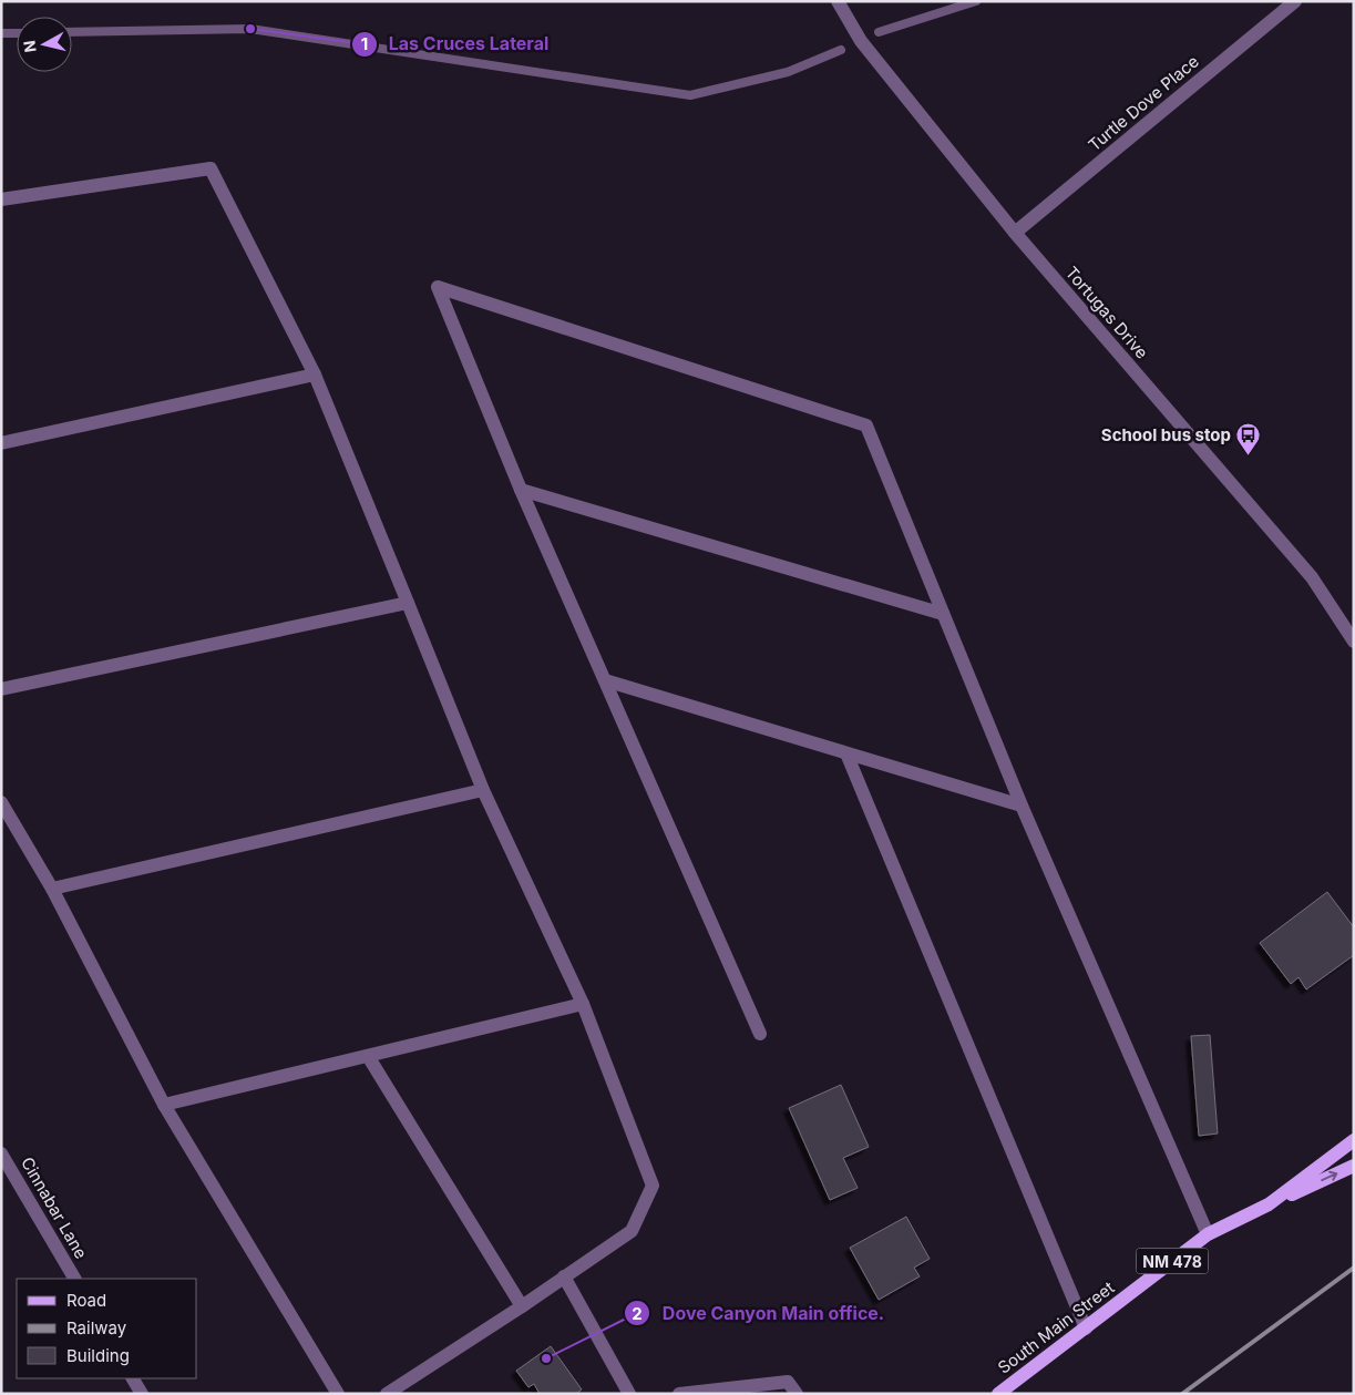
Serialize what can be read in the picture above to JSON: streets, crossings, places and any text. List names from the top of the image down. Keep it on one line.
{"streets":{"main road":["NM 478","South Main Street"],"street":["Turtle Dove Place","Tortugas Drive","Cinnabar Lane"]},"crossings":[["Turtle Dove Place","Tortugas Drive"]],"places":{"other":["Las Cruces Lateral","Dove Canyon Main office."],"bus stop":["School bus stop"]},"legend":["Road","Railway","Building"],"north":"left"}
